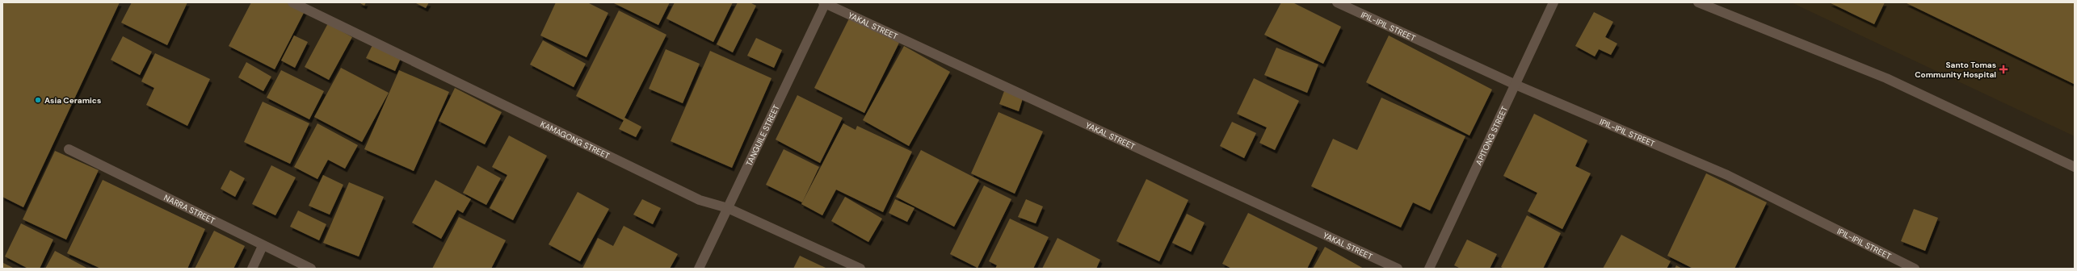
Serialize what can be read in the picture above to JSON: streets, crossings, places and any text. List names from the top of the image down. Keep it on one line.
{"streets":{"street":["YAKAL STREET","IPIL-IPIL STREET","TANGUILE STREET","APITONG STREET","KAMAGONG STREET","NARRA STREET"]},"crossings":[["YAKAL STREET","TANGUILE STREET"],["IPIL-IPIL STREET","APITONG STREET"],["TANGUILE STREET","KAMAGONG STREET"]],"places":{"health":["Santo Tomas Community Hospital"],"other":["Asia Ceramics"]}}
